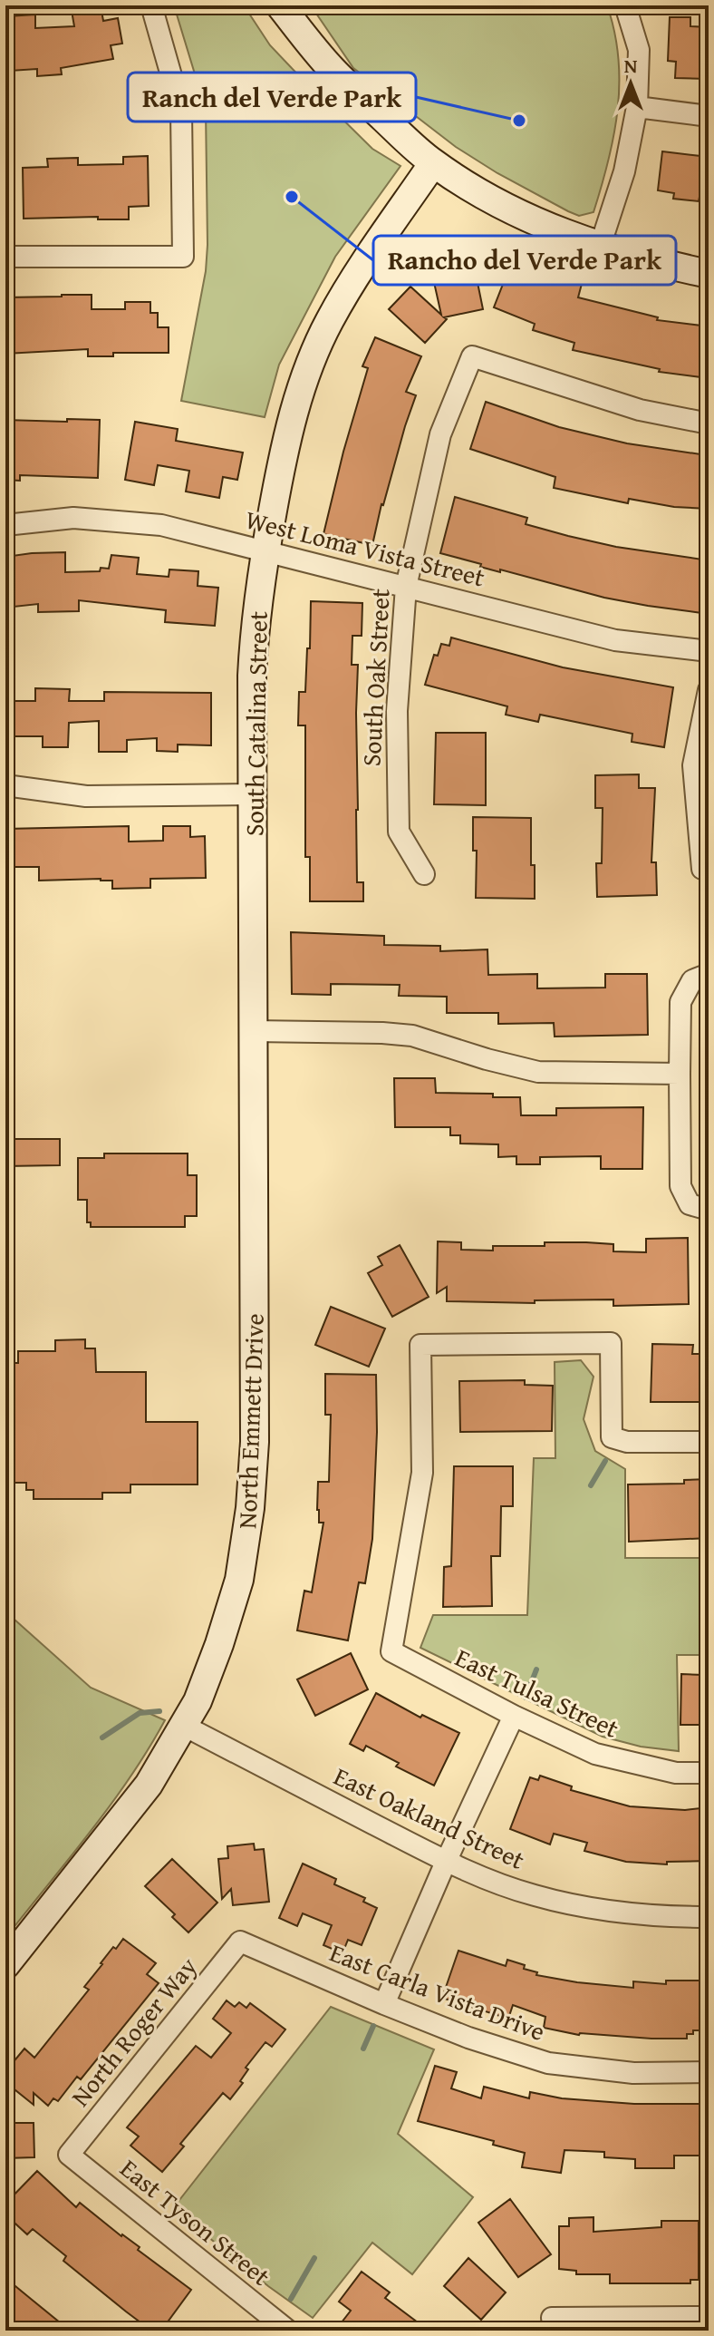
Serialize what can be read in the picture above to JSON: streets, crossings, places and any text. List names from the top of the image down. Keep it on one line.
{"streets":{"street":["West Loma Vista Street","South Oak Street","South Catalina Street","North Emmett Drive","East Tulsa Street","East Oakland Street","East Carla Vista Drive","North Roger Way","East Tyson Street"]},"crossings":[["West Loma Vista Street","South Oak Street"],["West Loma Vista Street","South Catalina Street"],["South Catalina Street","North Emmett Drive"],["North Emmett Drive","East Oakland Street"],["East Carla Vista Drive","North Roger Way"],["North Roger Way","East Tyson Street"]],"places":["Ranch del Verde Park","Rancho del Verde Park"],"north":"top"}
